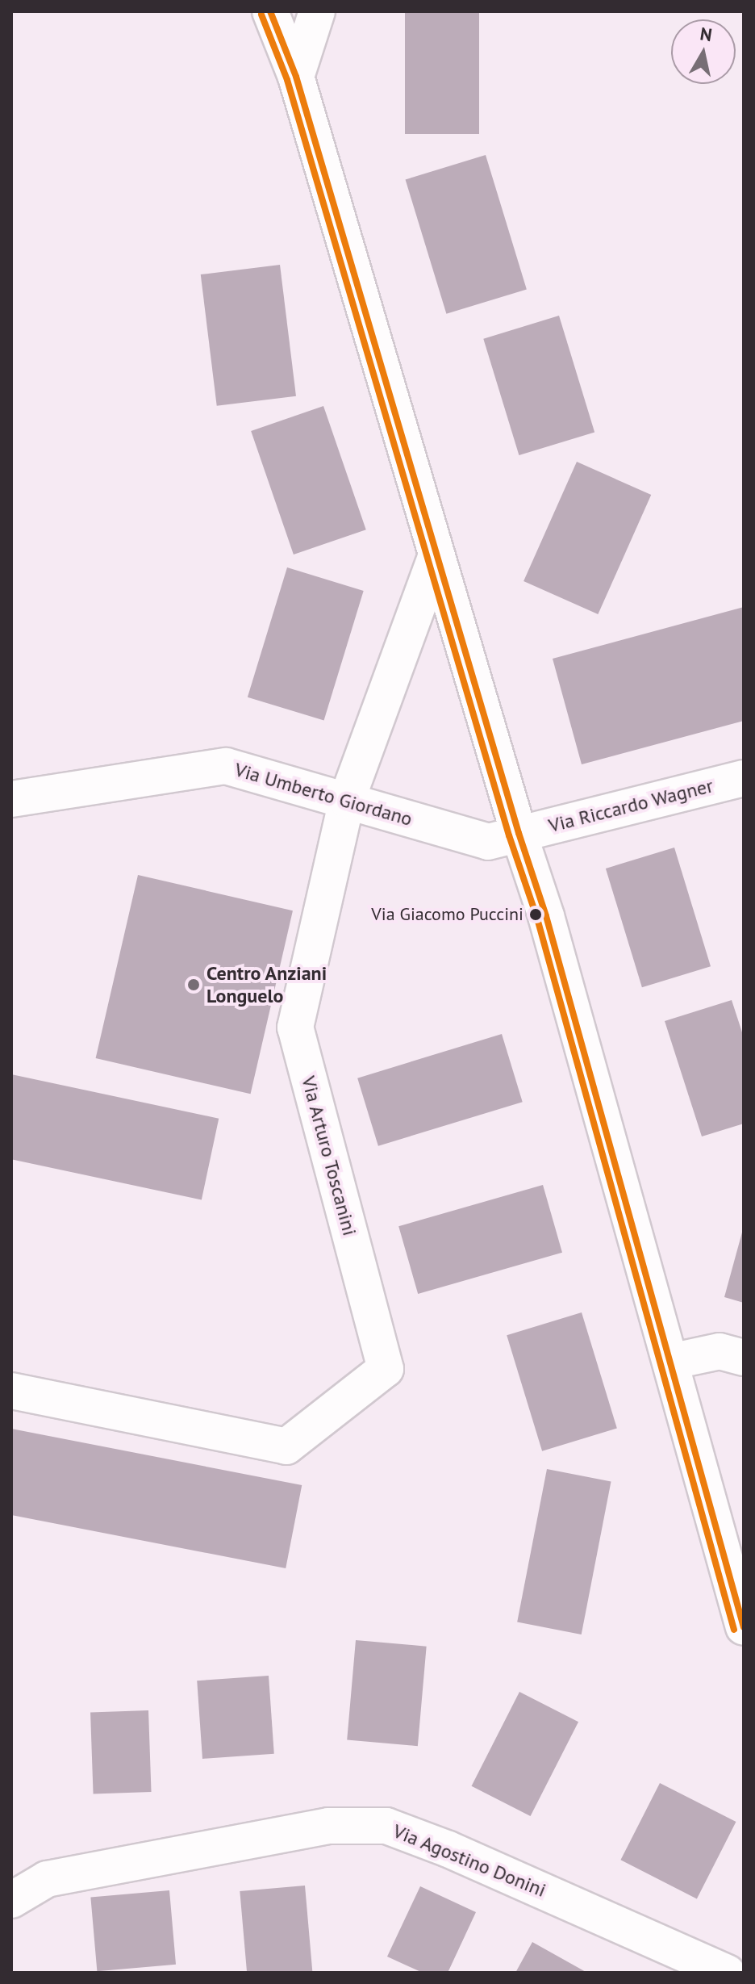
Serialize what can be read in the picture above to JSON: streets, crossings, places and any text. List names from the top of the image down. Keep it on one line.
{"streets":{"street":["Via Umberto Giordano","Via Riccardo Wagner","Via Arturo Toscanini","Via Agostino Donini"]},"crossings":[["Via Umberto Giordano","Via Riccardo Wagner"],["Via Umberto Giordano","Via Arturo Toscanini"]],"places":["Via Giacomo Puccini","Centro Anziani Longuelo"],"north":"top"}
